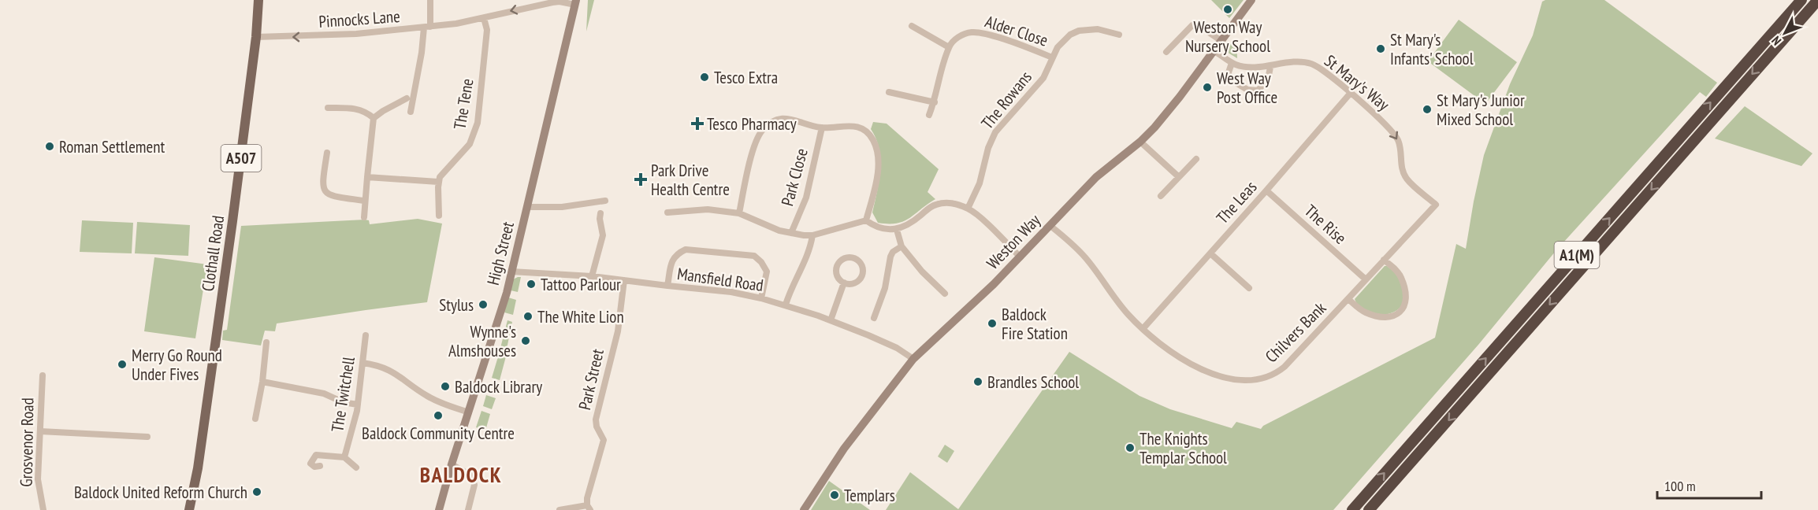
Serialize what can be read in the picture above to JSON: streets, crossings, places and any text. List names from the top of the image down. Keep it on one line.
{"streets":{"highway":["A1(M)"],"main road":["A507","Clothall Road"],"street":["Pinnocks Lane","Alder Close","St Mary's Way","The Rowans","The Tene","Park Close","The Leas","The Rise","Weston Way","High Street","Mansfield Road","Chilvers Bank","Park Street","The Twitchell","Grosvenor Road"]},"crossings":[["Pinnocks Lane","The Tene"],["Pinnocks Lane","Clothall Road"],["Pinnocks Lane","High Street"],["Alder Close","The Rowans"],["St Mary's Way","The Leas"],["St Mary's Way","Weston Way"],["St Mary's Way","Chilvers Bank"],["The Leas","The Rise"],["The Leas","Chilvers Bank"],["The Rise","Chilvers Bank"],["Weston Way","Mansfield Road"],["Weston Way","Chilvers Bank"],["High Street","Mansfield Road"],["Mansfield Road","Park Street"]],"one_way":["Pinnocks Lane","St Mary's Way"],"districts":["BALDOCK"],"places":{"other":["Weston Way Nursery School","St Mary's Infants' School","Tesco Extra","West Way Post Office","St Mary's Junior Mixed School","Roman Settlement","Tattoo Parlour","Stylus","The White Lion","Baldock Fire Station","Wynne's Almshouses","Merry Go Round Under Fives","Brandles School","Baldock Library","Baldock Community Centre","The Knights Templar School","Baldock United Reform Church","Templars"],"health":["Tesco Pharmacy","Park Drive Health Centre"]},"scale_bar":"100 m","north":"bottom left"}
